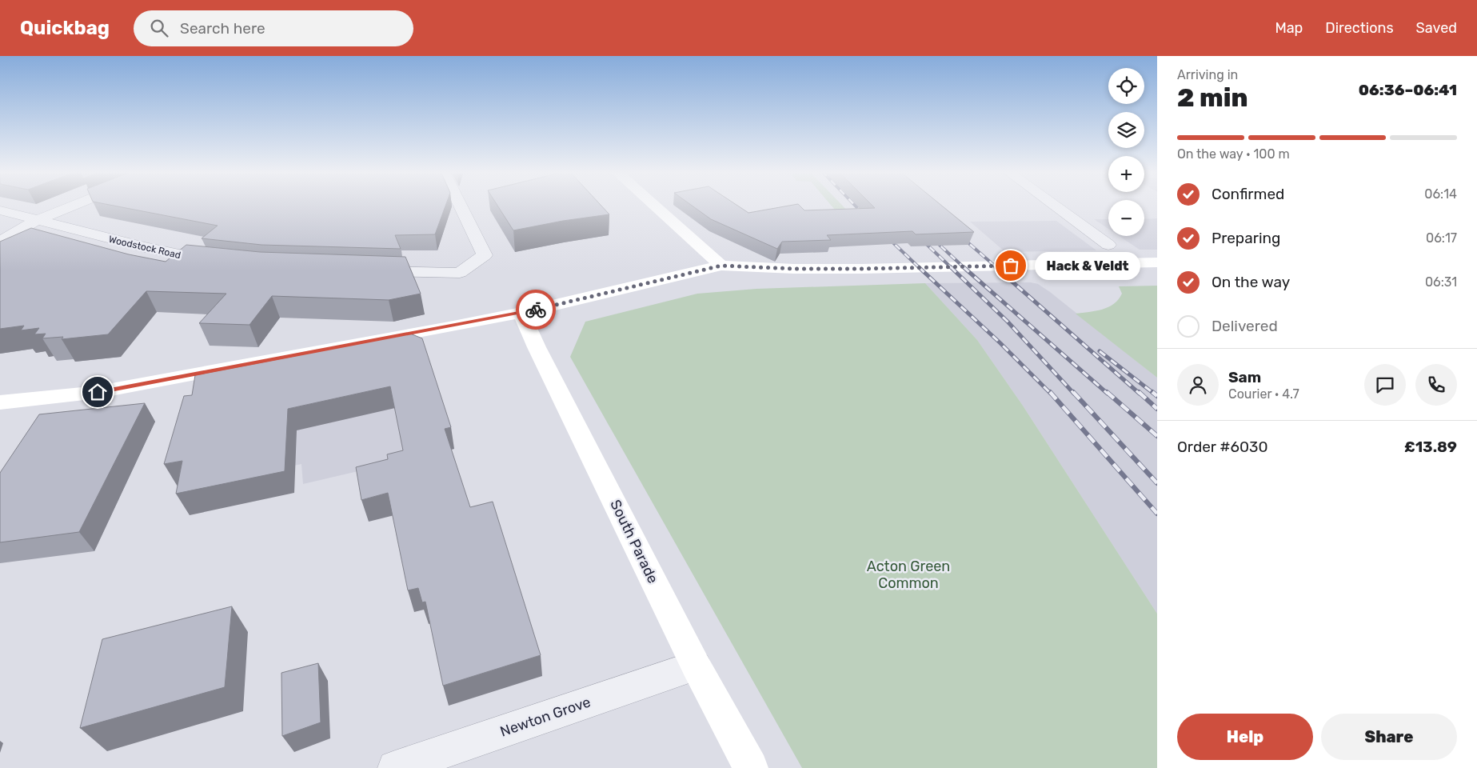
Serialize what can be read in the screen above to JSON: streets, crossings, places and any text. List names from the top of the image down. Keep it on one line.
{"streets":{"main road":["South Parade"],"street":["Woodstock Road","Newton Grove"]},"crossings":[["South Parade","Newton Grove"]],"parks":["Acton Green Common"],"places":["Hack & Veldt"],"page":{"header":"Quickbag","search":"Search here","nav":["Map","Directions","Saved"],"heading":["2 min","Arriving in","06:36–06:41"],"panel":["Sam","Courier · 4.7","Order #6030","£13.89"],"map_buttons":["+","−"],"bar":"On the way · 100 m","list":[["Confirmed","06:14"],["Preparing","06:17"],["On the way","06:31"],"Delivered"],"bubble":"Hack & Veldt","buttons":["Help","Share"]}}
